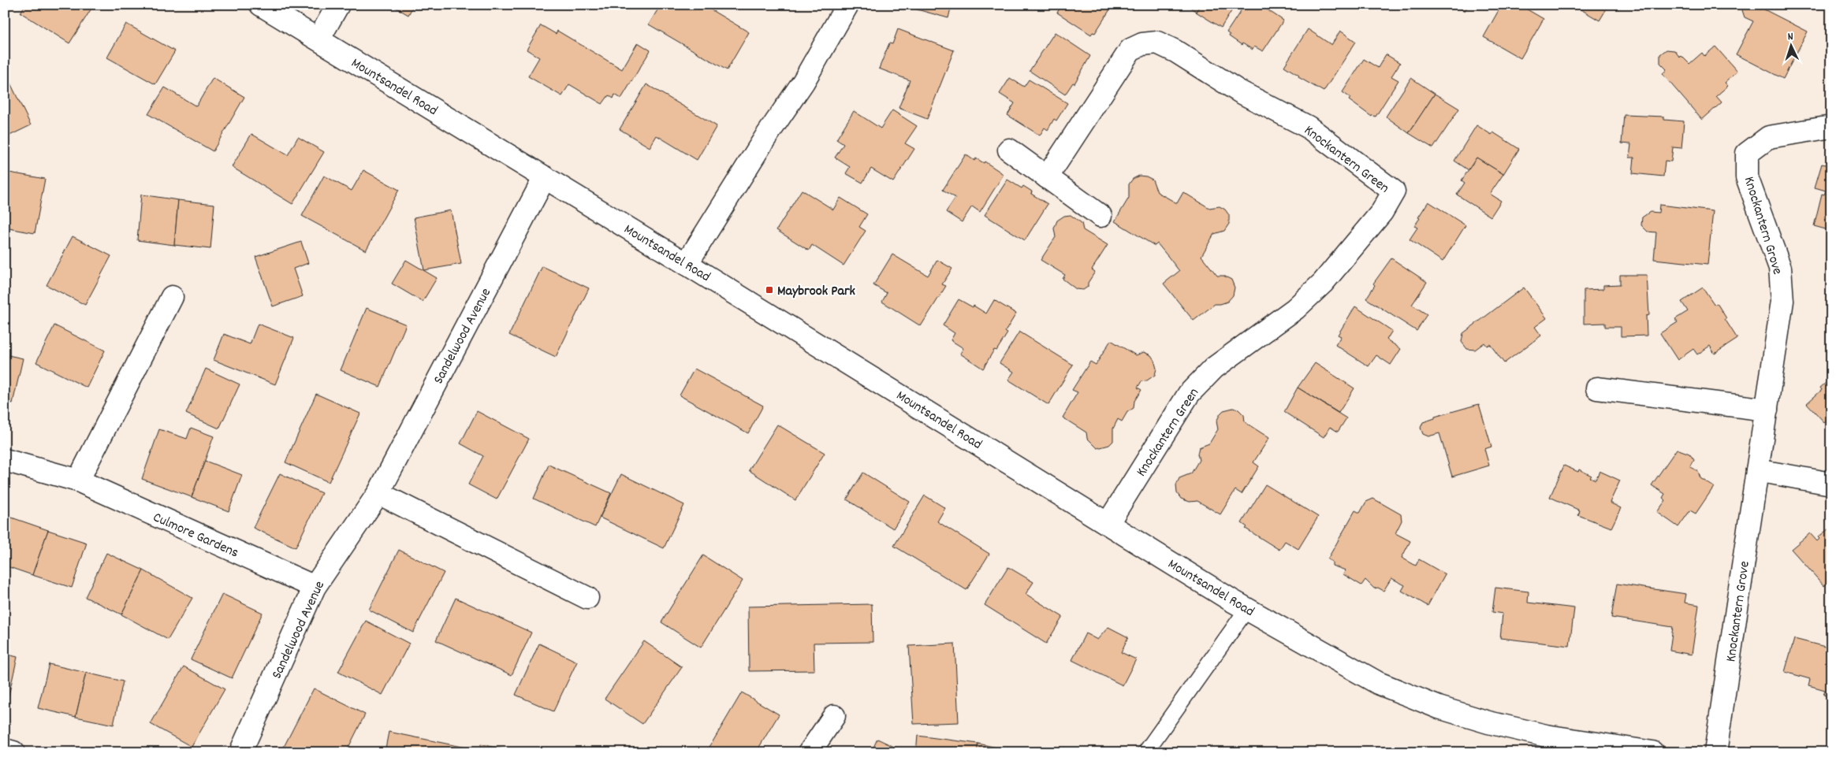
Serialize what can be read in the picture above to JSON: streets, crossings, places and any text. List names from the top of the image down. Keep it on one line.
{"streets":{"street":["Mountsandel Road","Knockantern Green","Knockantern Grove","Sandelwood Avenue","Culmore Gardens"]},"crossings":[["Mountsandel Road","Knockantern Green"],["Mountsandel Road","Sandelwood Avenue"],["Sandelwood Avenue","Culmore Gardens"]],"places":{"transit":["Maybrook Park"]},"north":"top"}
